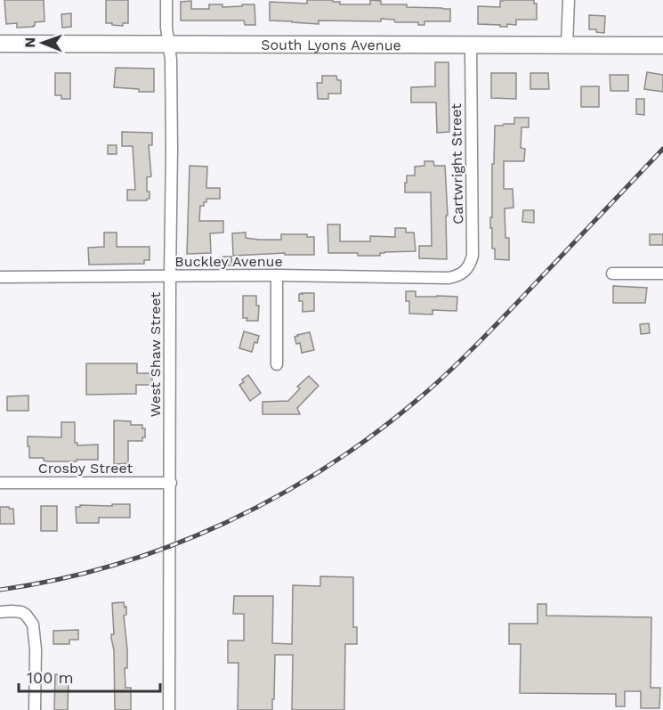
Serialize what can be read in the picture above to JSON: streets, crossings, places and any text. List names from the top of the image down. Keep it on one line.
{"streets":{"street":["South Lyons Avenue","Cartwright Street","Buckley Avenue","West Shaw Street","Crosby Street"]},"crossings":[["South Lyons Avenue","Cartwright Street"],["South Lyons Avenue","West Shaw Street"],["Cartwright Street","Buckley Avenue"],["Buckley Avenue","West Shaw Street"],["West Shaw Street","Crosby Street"]],"scale_bar":"100 m","north":"left"}
